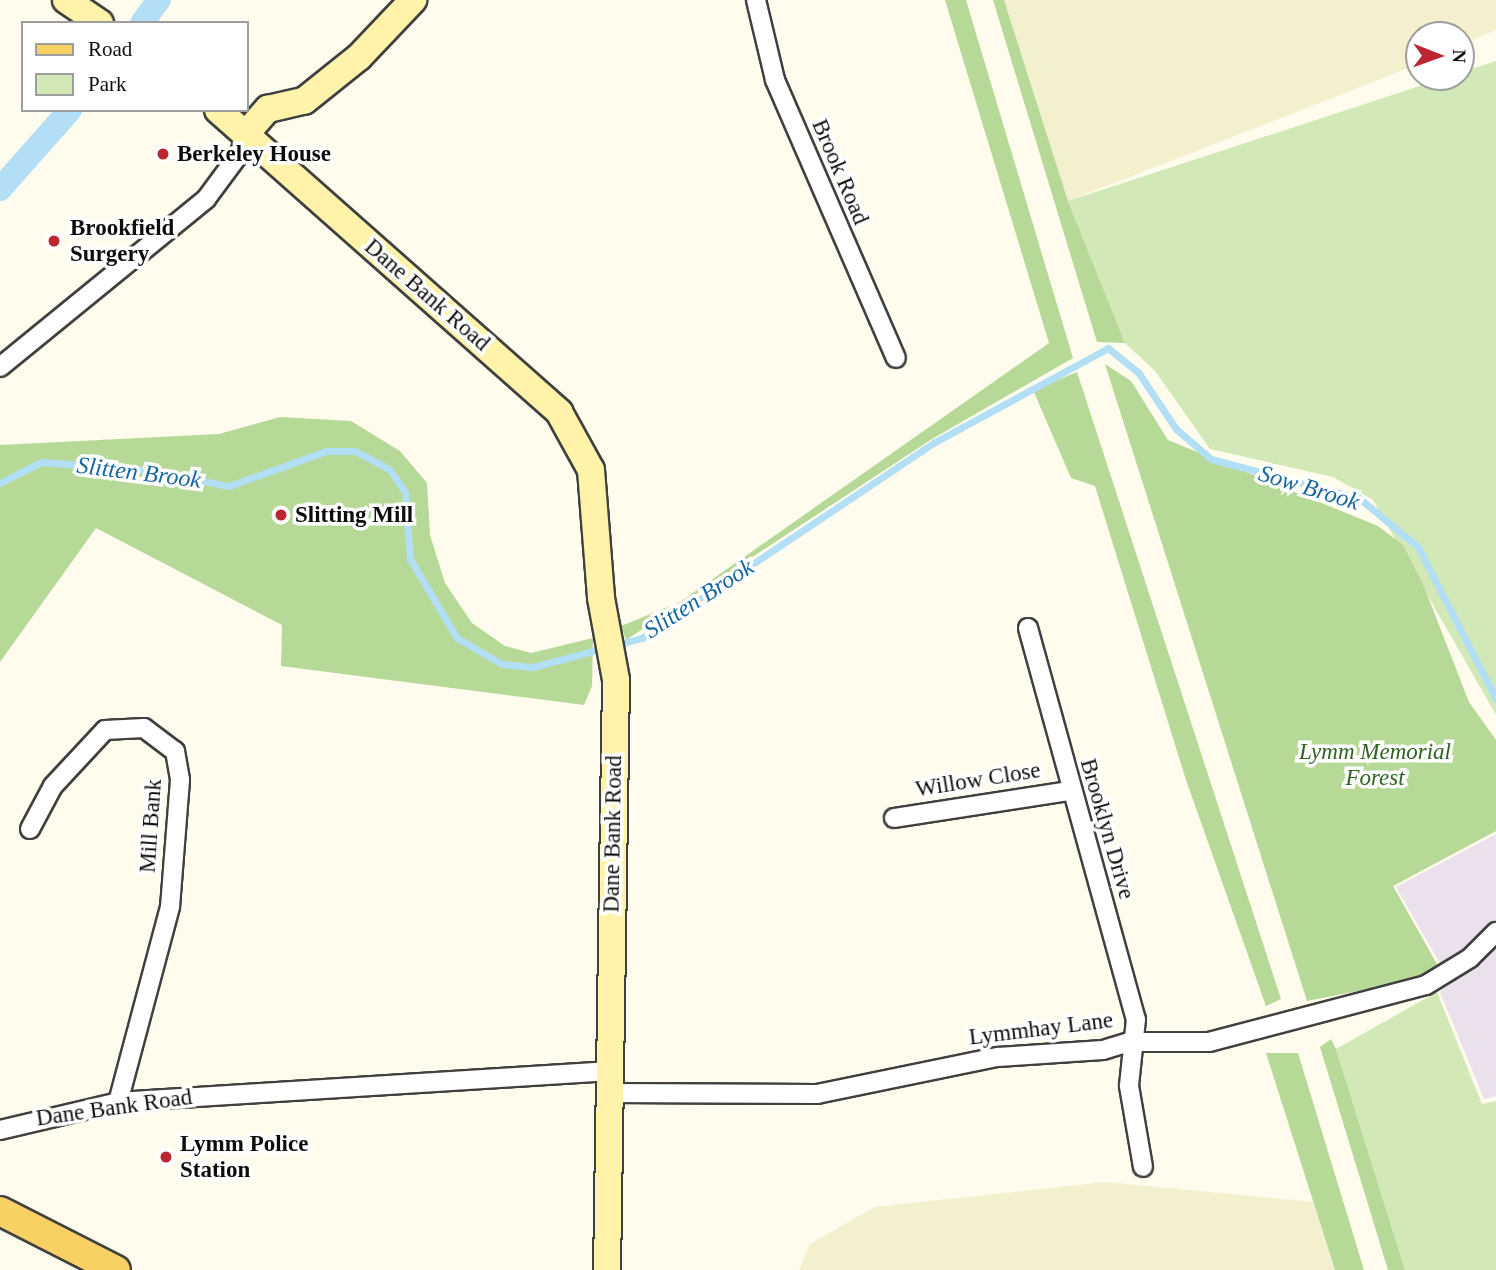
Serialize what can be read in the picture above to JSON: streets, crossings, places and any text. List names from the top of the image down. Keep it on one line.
{"streets":{"street":["Brook Road","Dane Bank Road","Willow Close","Mill Bank","Brooklyn Drive","Lymmhay Lane"]},"crossings":[["Dane Bank Road","Mill Bank"],["Dane Bank Road","Lymmhay Lane"],["Willow Close","Brooklyn Drive"],["Brooklyn Drive","Lymmhay Lane"]],"water":["Slitten Brook","Sow Brook"],"parks":["Lymm Memorial Forest"],"places":["Berkeley House","Brookfield Surgery","Slitting Mill","Lymm Police Station"],"legend":["Road","Park"],"north":"right"}
